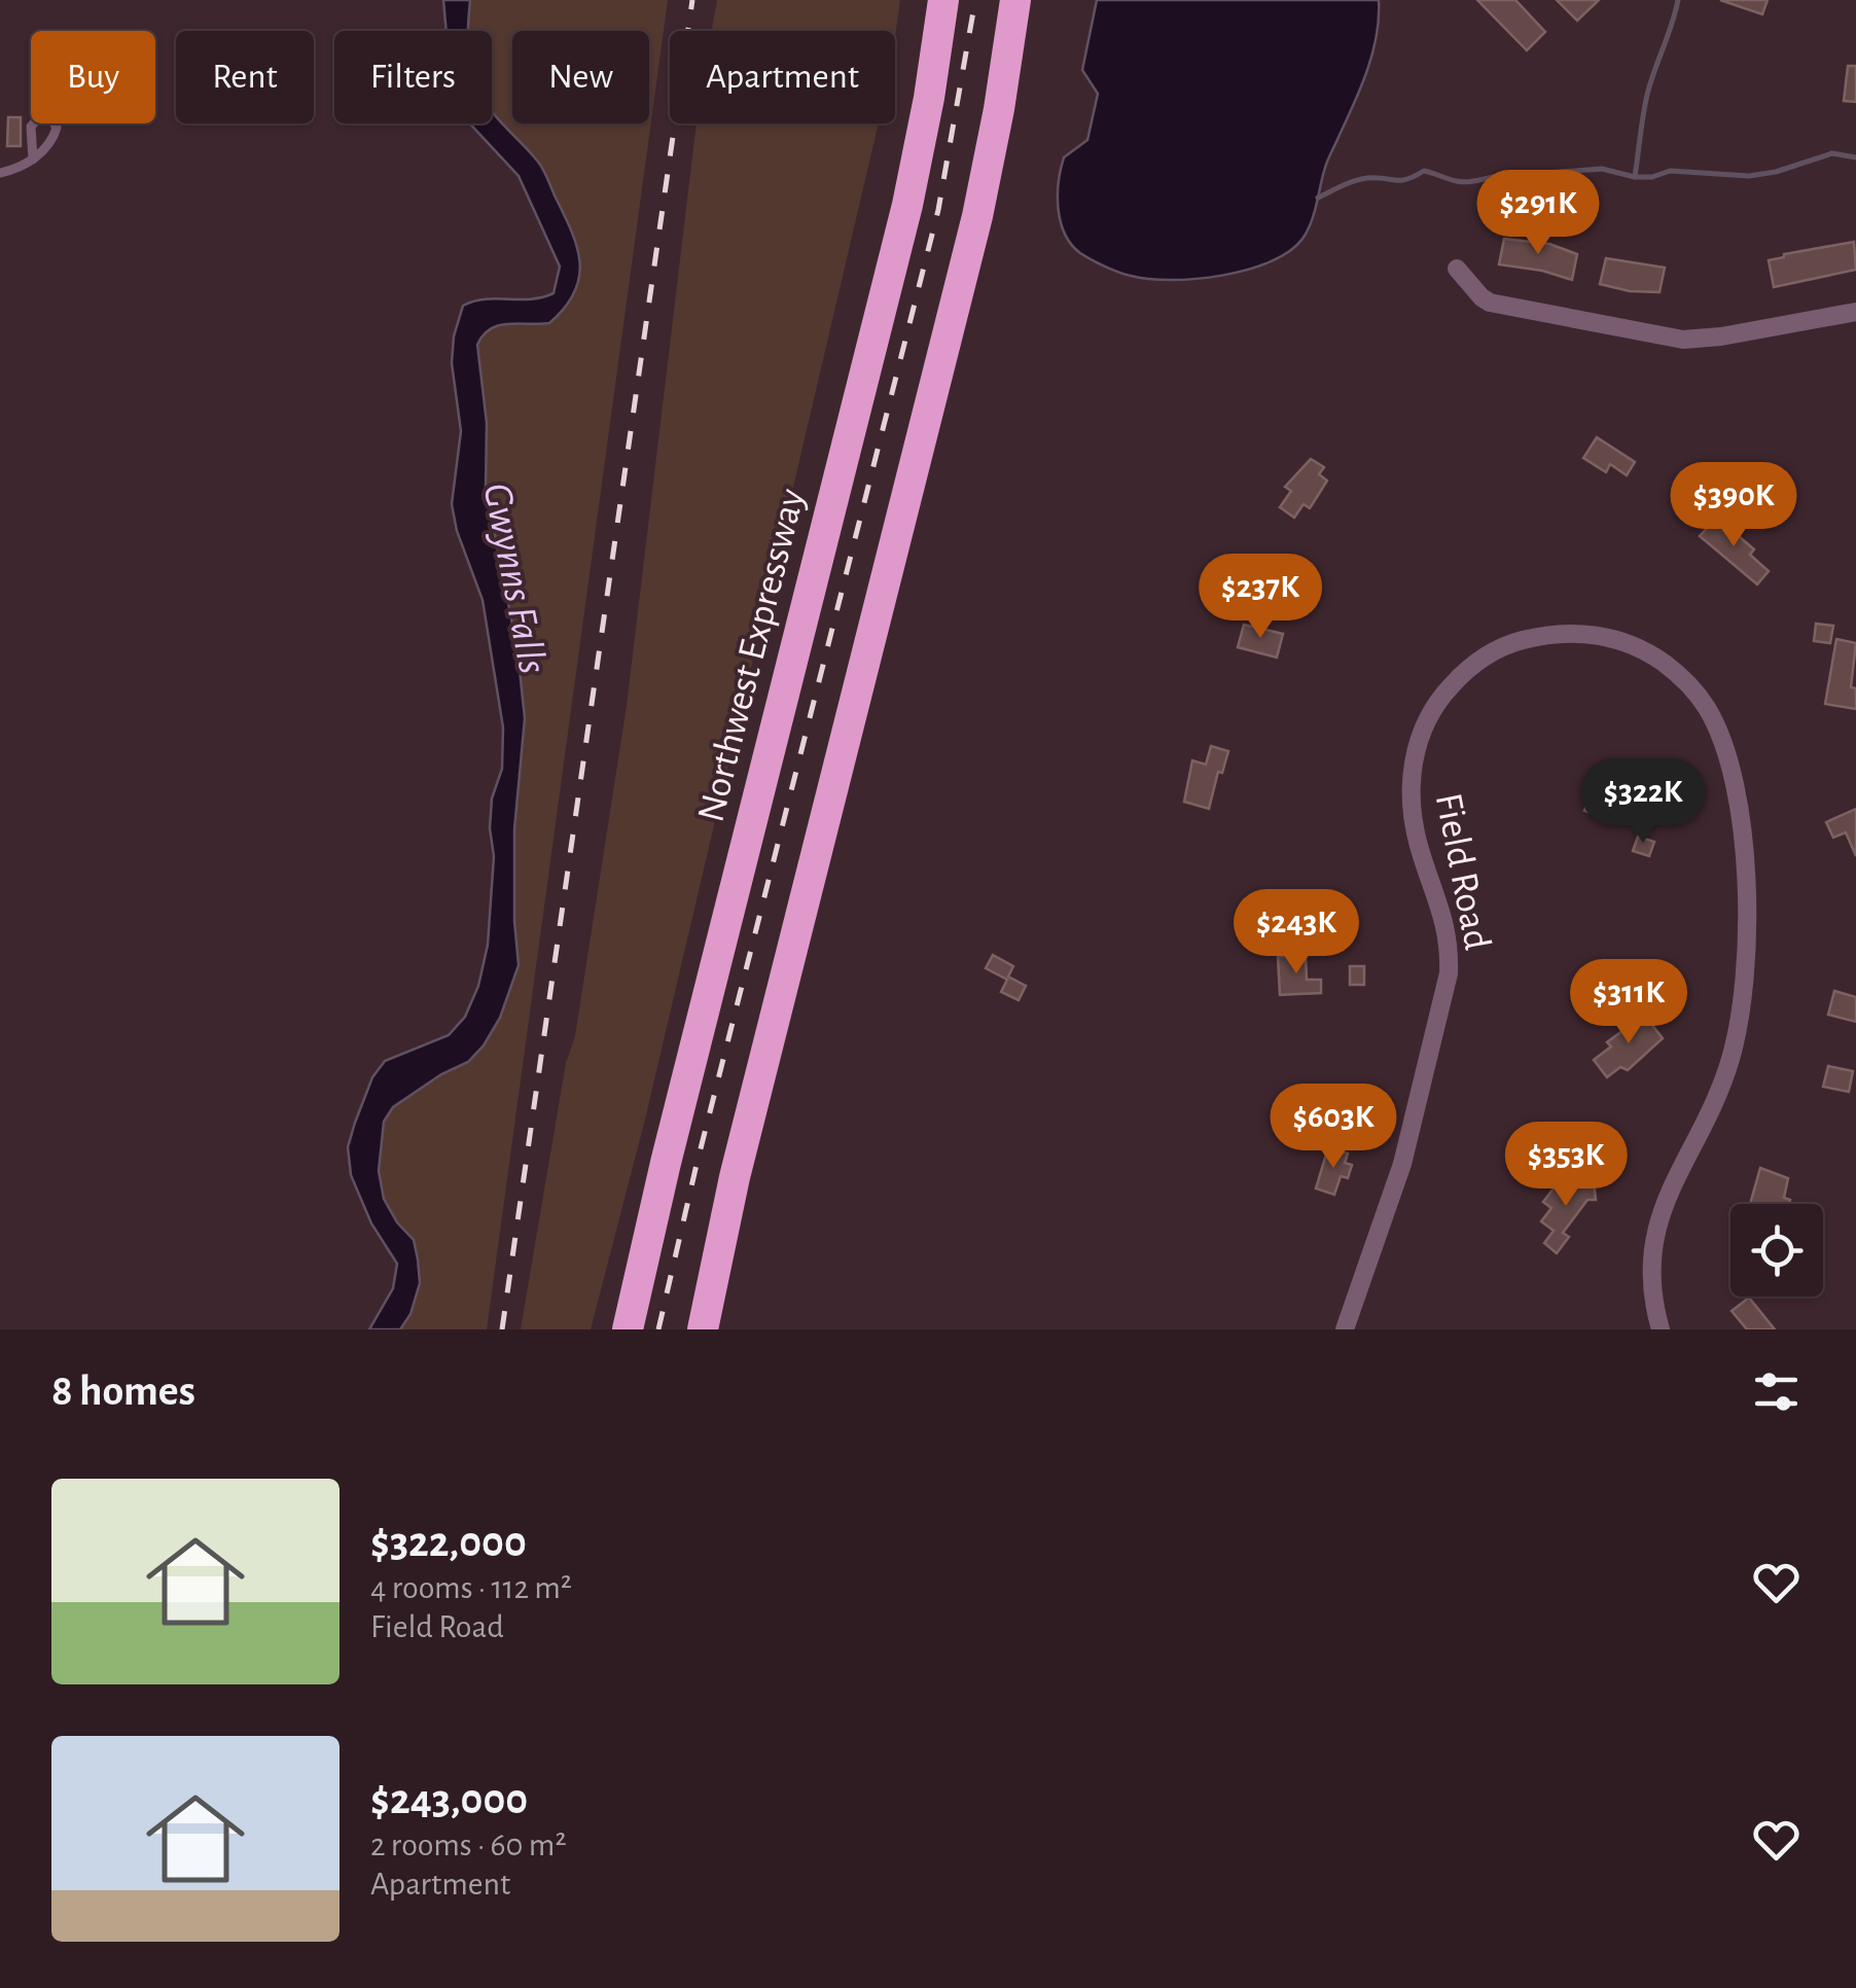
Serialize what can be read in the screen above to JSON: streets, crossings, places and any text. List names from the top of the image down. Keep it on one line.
{"streets":{"highway":["Northwest Expressway"],"street":["Field Road"]},"water":["Gwynns Falls"],"page":{"chip":["Buy","Rent","Filters","New","Apartment"],"price":["$291K","$390K","$237K","$322K","$243K","$311K","$603K","$353K"],"heading":"8 homes","list":[{"name":"$322,000","note":"4 rooms · 112 m² · Field Road"},{"name":"$243,000","note":"2 rooms · 60 m² · Apartment"}]}}
